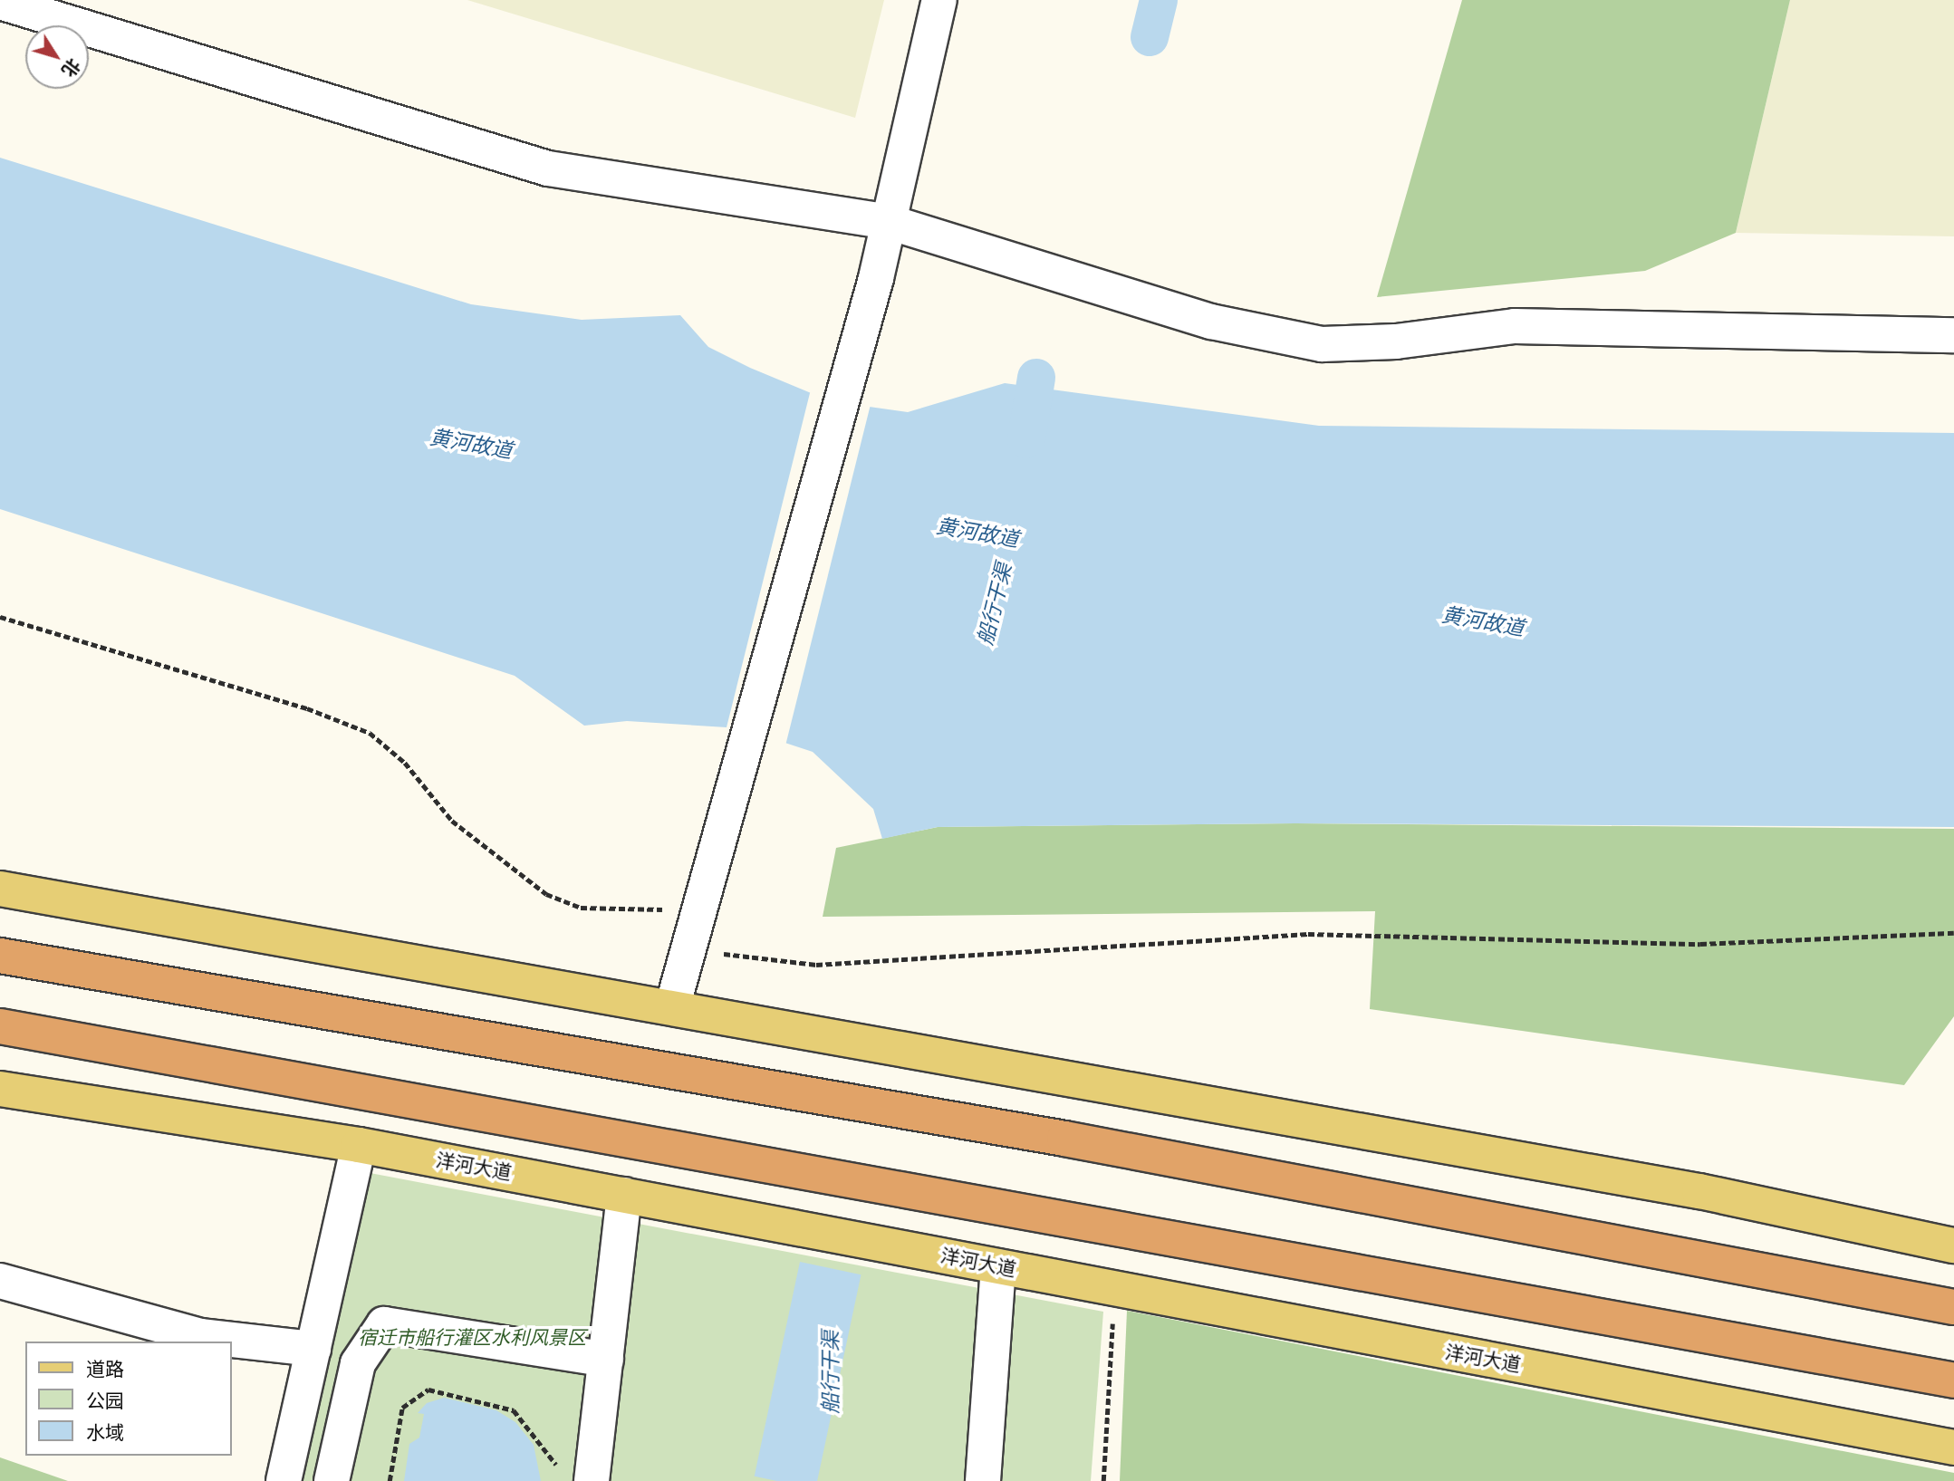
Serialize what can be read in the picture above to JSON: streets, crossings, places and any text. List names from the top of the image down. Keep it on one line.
{"streets":{"main road":["洋河大道"]},"water":["黄河故道","船行干渠"],"parks":["宿迁市船行灌区水利风景区"],"legend":["道路","公园","水域"],"north":"bottom right"}
